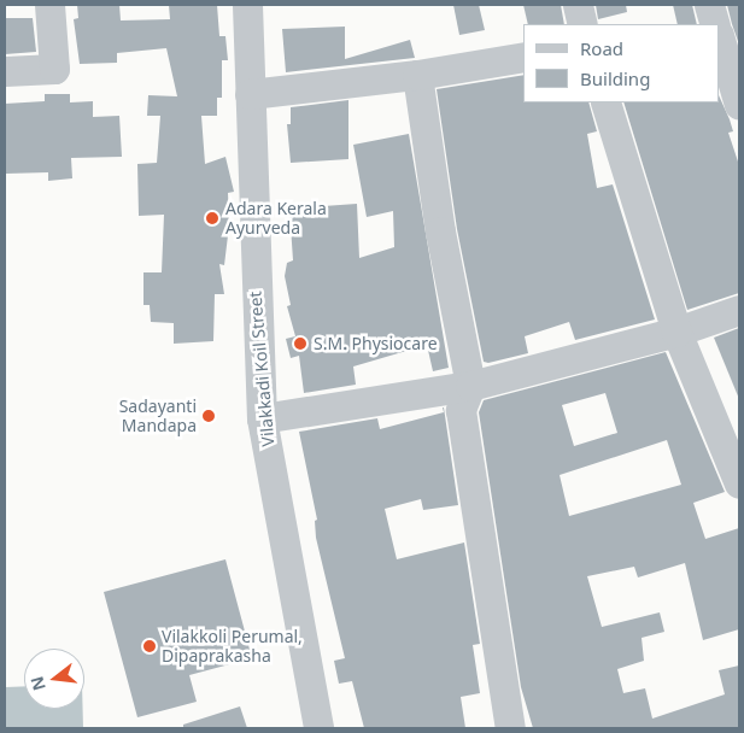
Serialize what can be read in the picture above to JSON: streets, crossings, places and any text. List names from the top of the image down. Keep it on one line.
{"streets":{"street":["Vilakkadi Koil Street"]},"places":["Adara Kerala Ayurveda","S.M. Physiocare","Sadayanti Mandapa","Vilakkoli Perumal, Dipaprakasha"],"legend":["Road","Building"],"north":"left"}
